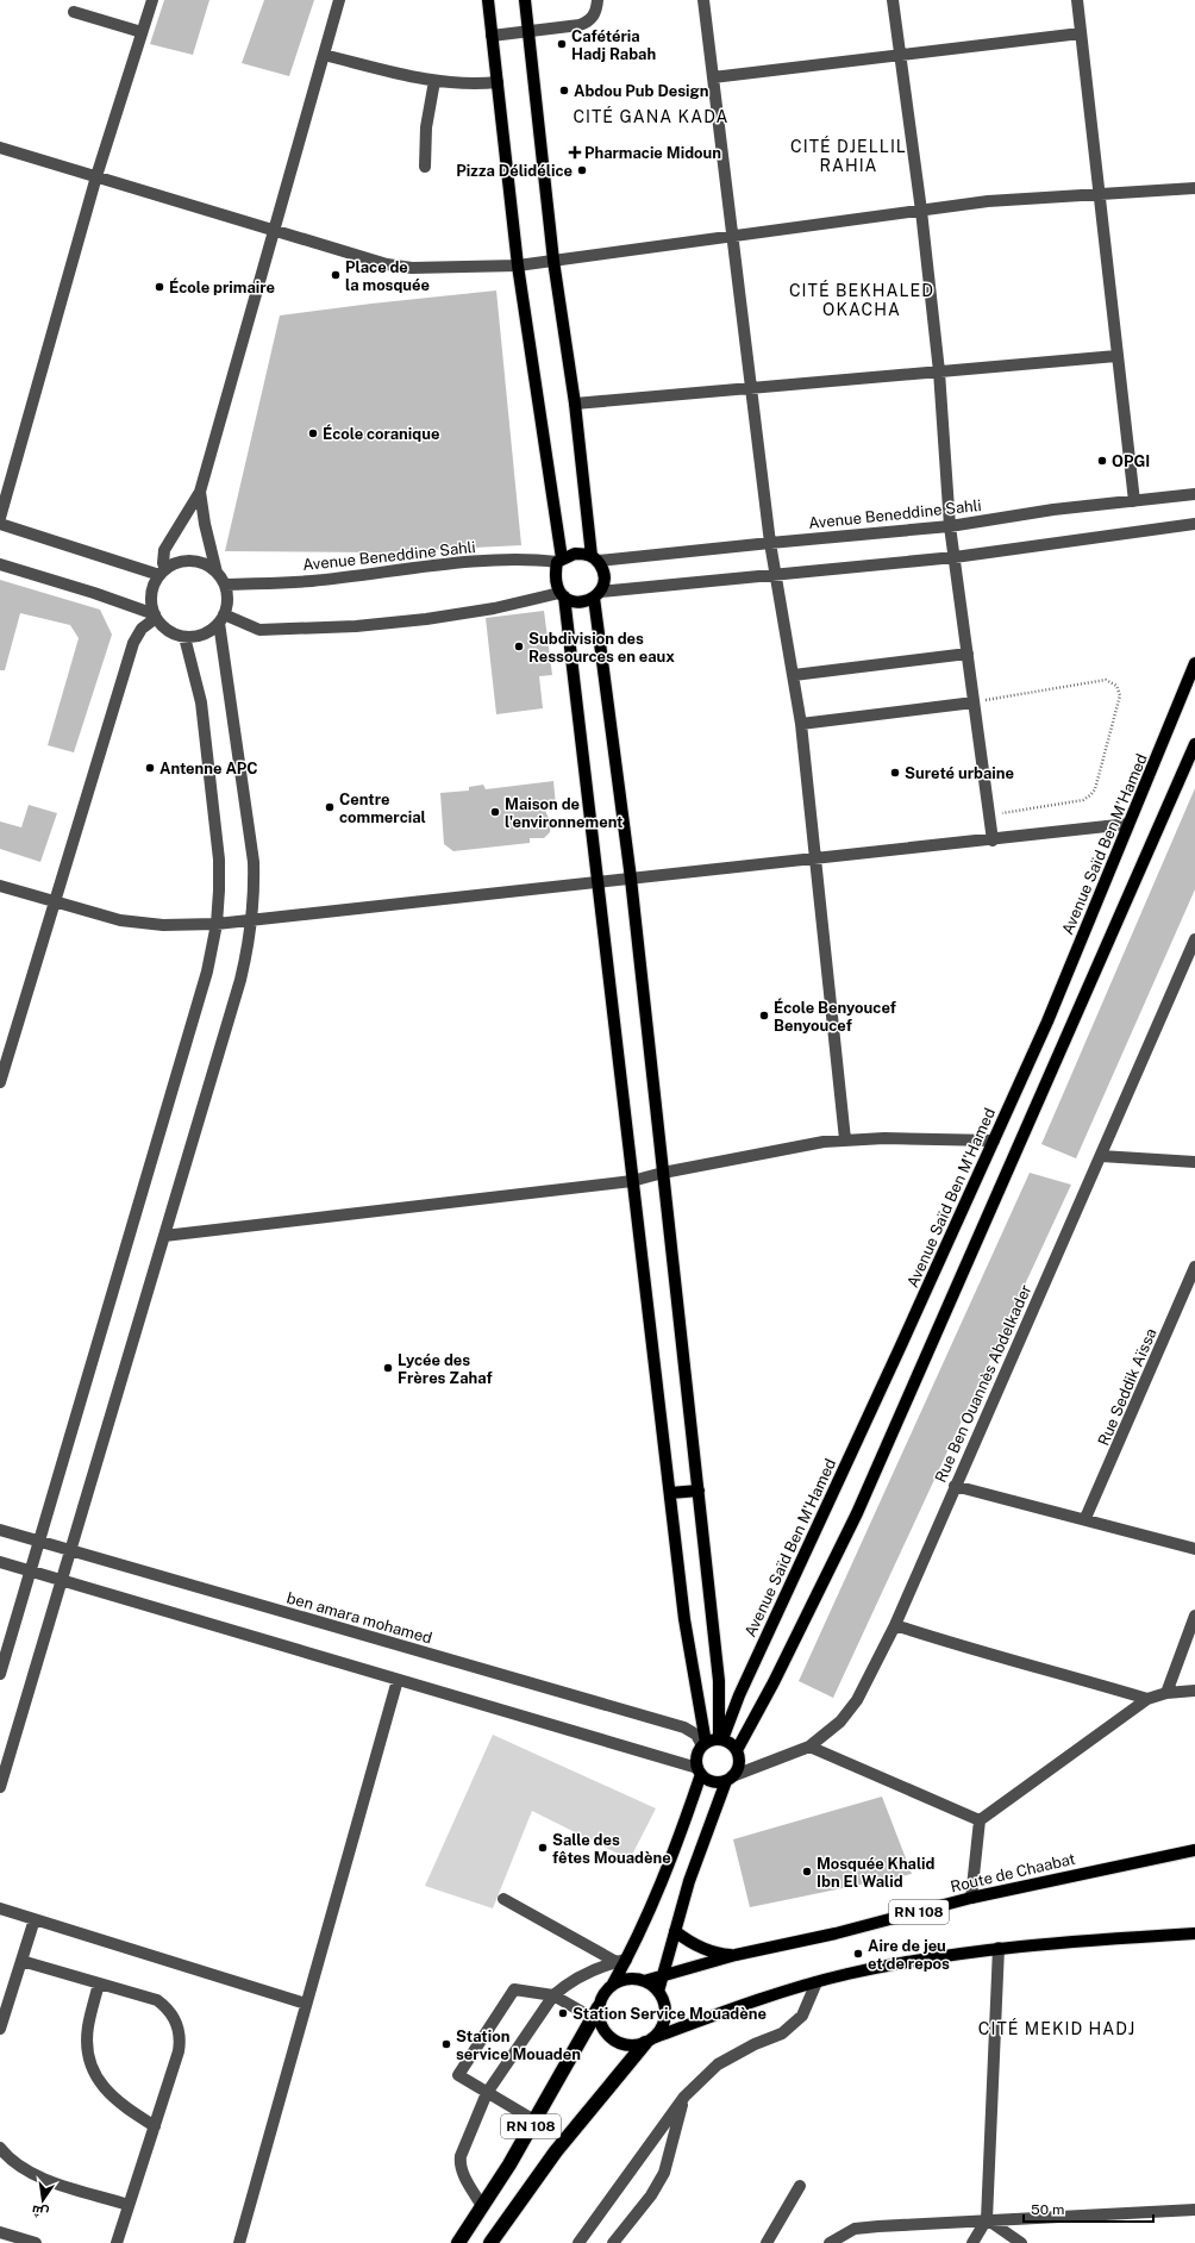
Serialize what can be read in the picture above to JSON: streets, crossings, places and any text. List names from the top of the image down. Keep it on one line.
{"streets":{"highway":["RN 108"],"main road":["Avenue Saïd Ben M'Hamed","Route de Chaabat"],"street":["Avenue Beneddine Sahli","Rue Ben Ouannès Abdelkader","Rue Seddik Aïssa","ben amara mohamed"]},"crossings":[["Avenue Saïd Ben M'Hamed","Rue Ben Ouannès Abdelkader"],["Avenue Saïd Ben M'Hamed","ben amara mohamed"],["Rue Ben Ouannès Abdelkader","ben amara mohamed"],["Route de Chaabat","RN 108"]],"districts":["CITÉ GANA KADA","CITÉ DJELLIL RAHIA","CITÉ BEKHALED OKACHA","CITÉ MEKID HADJ"],"places":{"other":["Cafétéria Hadj Rabah","Abdou Pub Design","Pizza Délidélice","Place de la mosquée","École primaire","École coranique","OPGI","Subdivision des Ressources en eaux","Antenne APC","Sureté urbaine","Centre commercial","Maison de l'environnement","École Benyoucef Benyoucef","Lycée des Frères Zahaf","Salle des fêtes Mouadène","Mosquée Khalid Ibn El Walid","Aire de jeu et de repos","Station Service Mouadène","Station service Mouaden"],"health":["Pharmacie Midoun"]},"scale_bar":"50 m","north":"bottom"}
